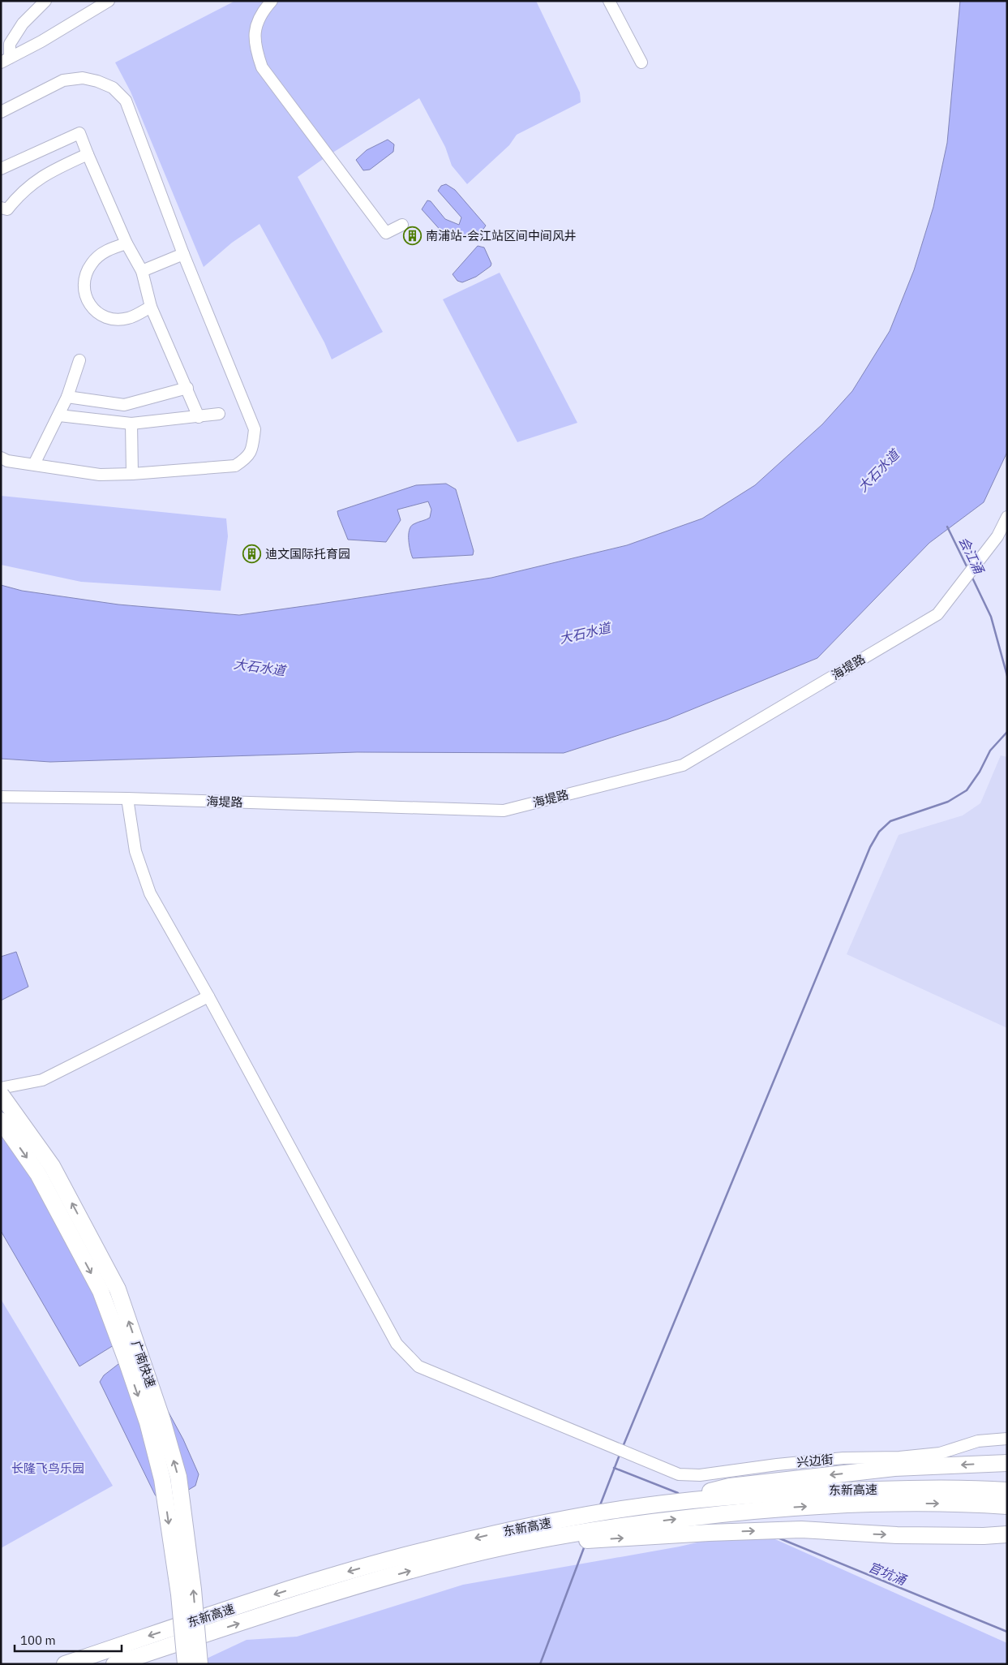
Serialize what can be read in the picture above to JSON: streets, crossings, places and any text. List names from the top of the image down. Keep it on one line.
{"streets":{"highway":["广南快速","东新高速"],"street":["海堤路","兴边街"]},"crossings":[["海堤路","兴边街"]],"water":["大石水道","会江涌","官坑涌"],"parks":["长隆飞鸟乐园"],"places":{"building":["南浦站-会江站区间中间风井","迪文国际托育园"]},"scale_bar":"100 m"}
